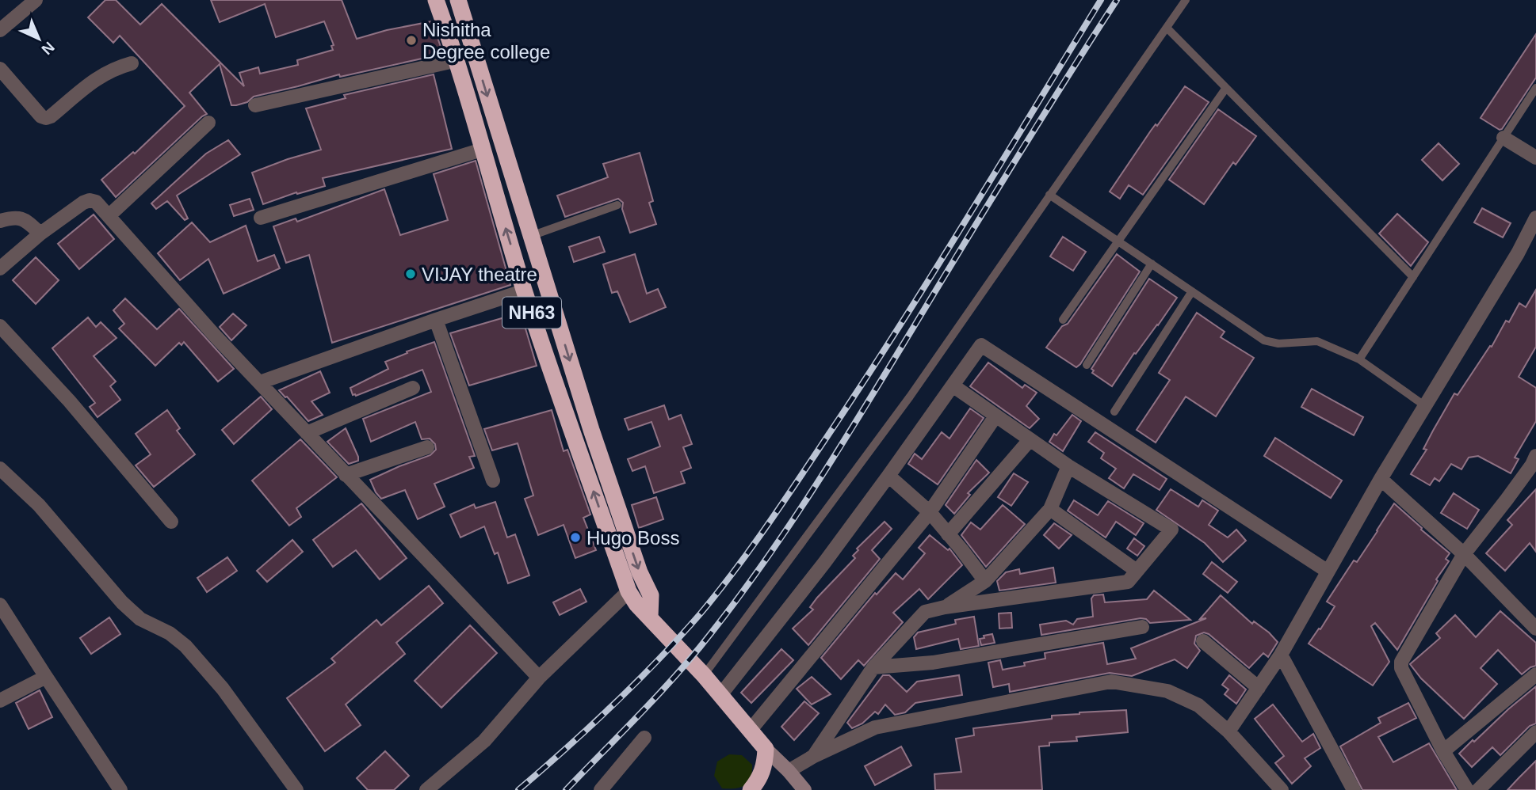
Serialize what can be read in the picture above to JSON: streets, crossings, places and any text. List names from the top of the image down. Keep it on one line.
{"streets":{"highway":["NH63"]},"places":["Nishitha Degree college","VIJAY theatre","Hugo Boss"],"north":"bottom right"}
